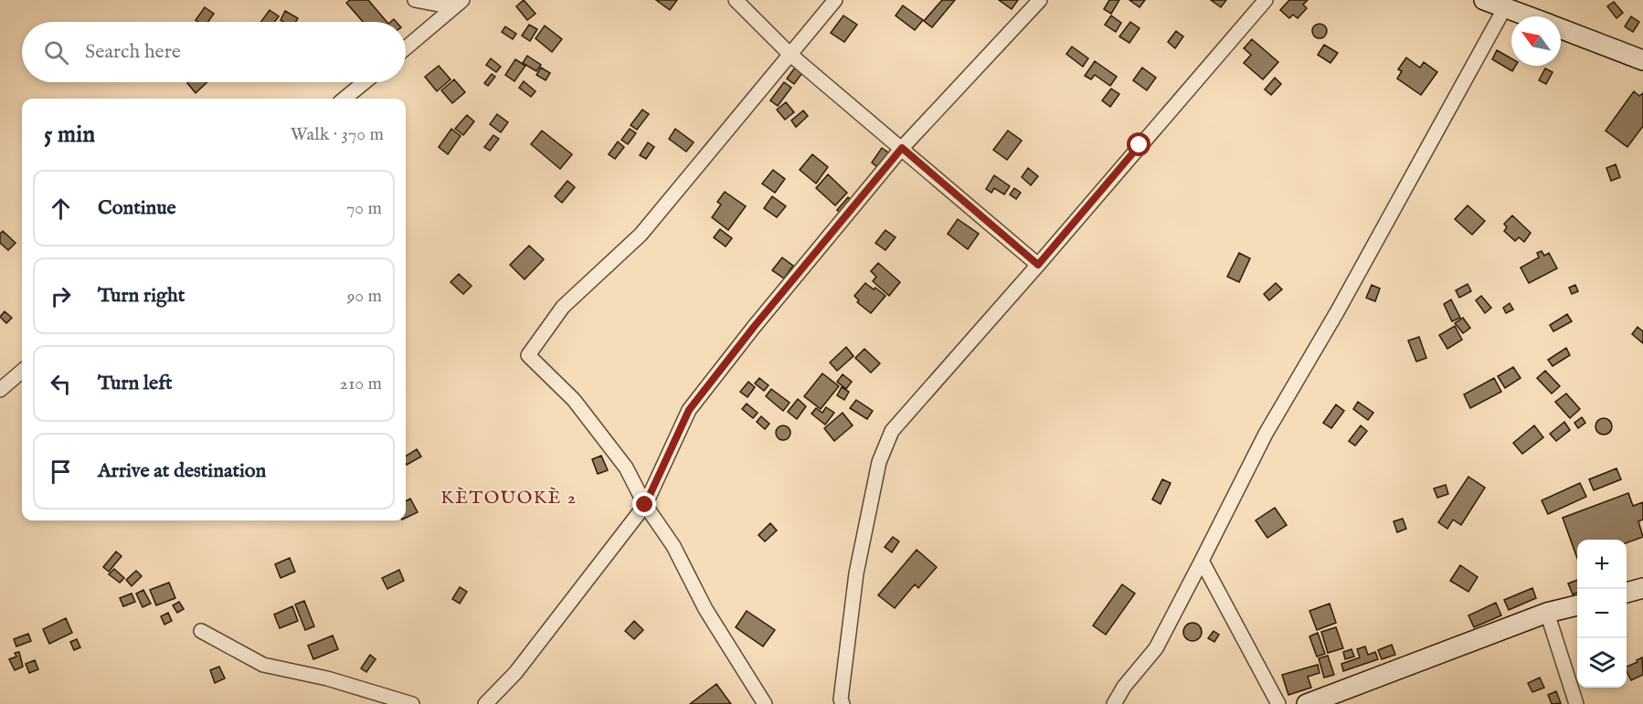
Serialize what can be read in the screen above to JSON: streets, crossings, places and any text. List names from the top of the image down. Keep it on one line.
{"districts":["KÈTOUOKÈ 2"],"north":"top left","page":{"search":"Search here","heading":["5 min","Walk · 370 m"],"list":[["Continue","70 m"],["Turn right","90 m"],["Turn left","210 m"],"Arrive at destination"],"map_buttons":["+","−"]}}
